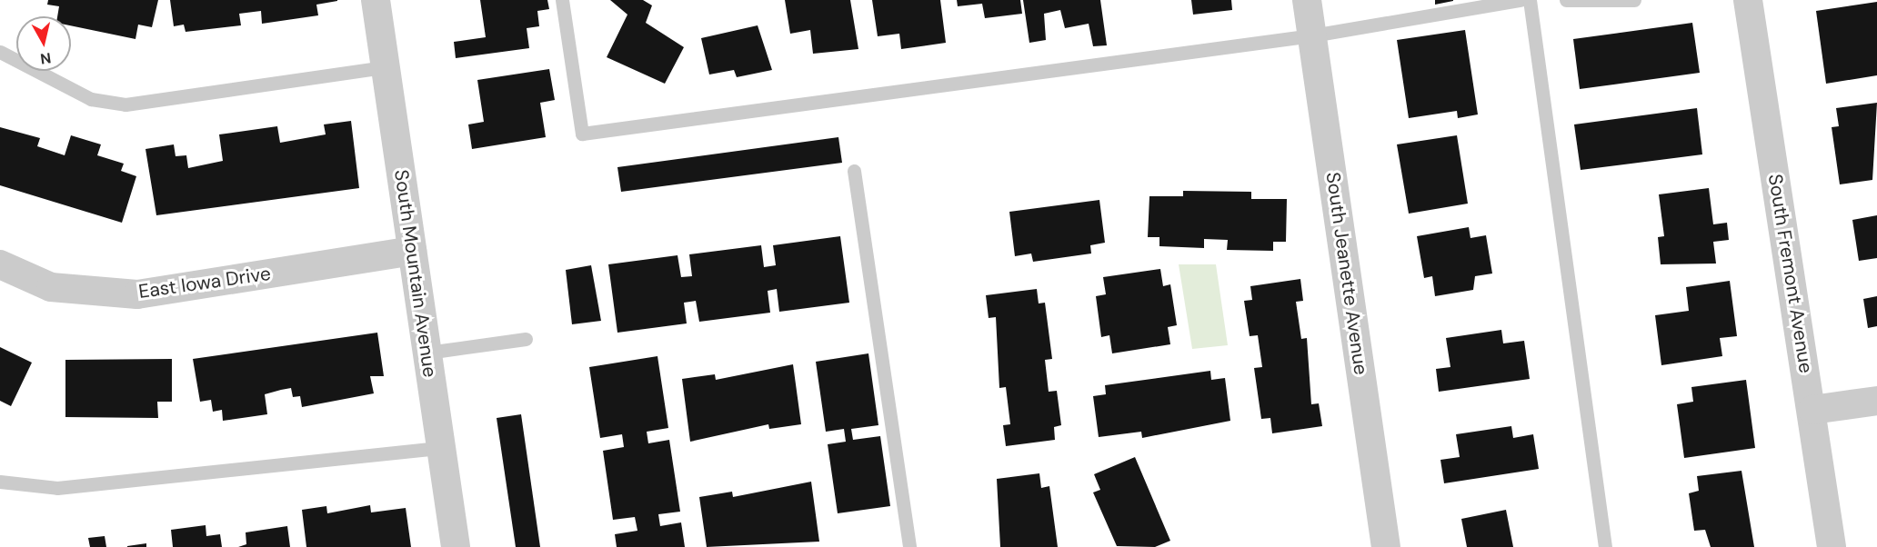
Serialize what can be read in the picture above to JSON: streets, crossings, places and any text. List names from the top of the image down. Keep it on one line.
{"streets":{"street":["South Mountain Avenue","South Jeanette Avenue","South Fremont Avenue","East Iowa Drive"]},"crossings":[["South Mountain Avenue","East Iowa Drive"]],"north":"bottom"}
